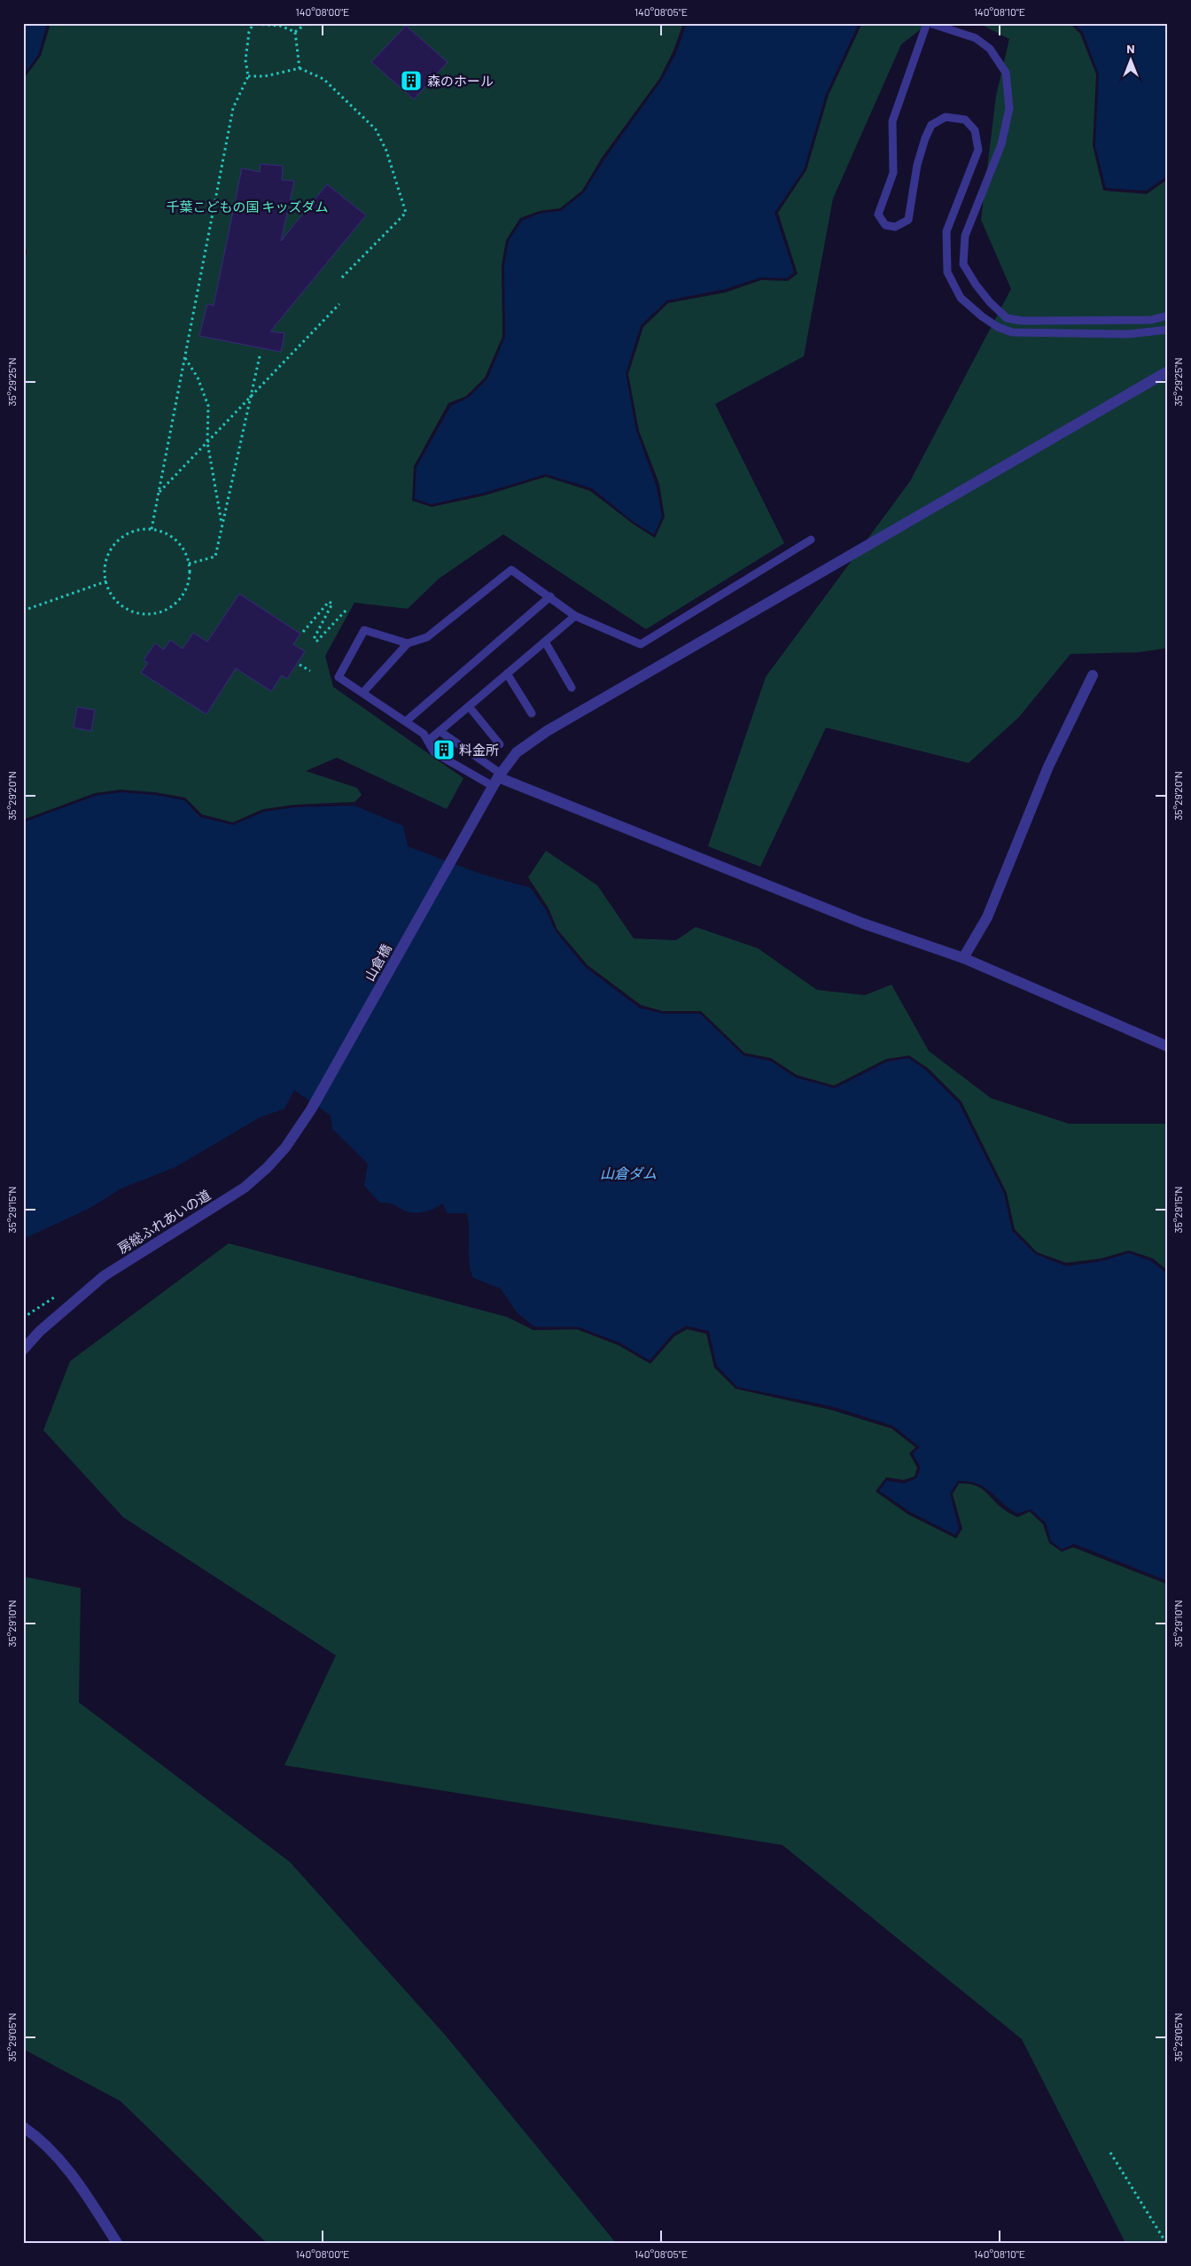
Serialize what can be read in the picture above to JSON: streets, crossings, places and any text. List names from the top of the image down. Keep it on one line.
{"streets":{"street":["山倉橋","房総ふれあいの道"]},"crossings":[["山倉橋","房総ふれあいの道"]],"water":["山倉ダム"],"parks":["千葉こどもの国 キッズダム"],"places":{"building":["森のホール","料金所"]},"north":"top","coordinates":["140°08'00\"E","140°08'05\"E","140°08'10\"E","35°29'25\"N","35°29'20\"N","35°29'15\"N","35°29'10\"N","35°29'05\"N"]}
